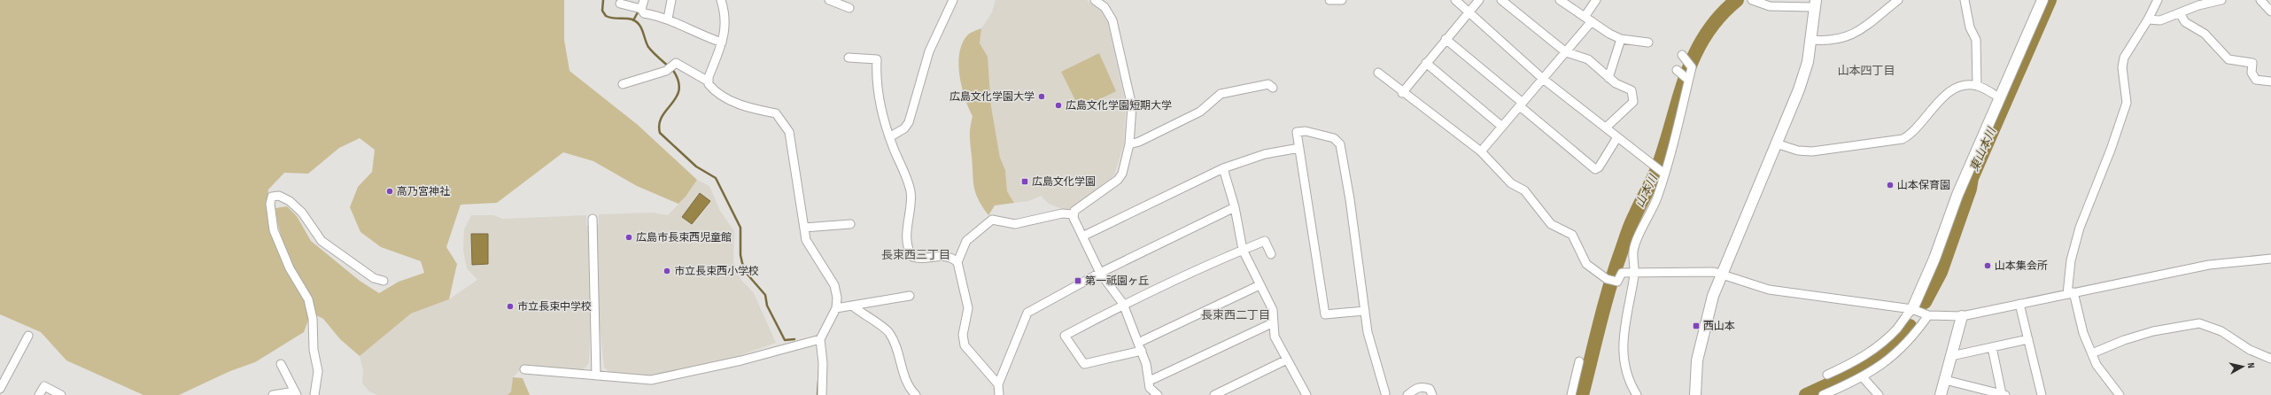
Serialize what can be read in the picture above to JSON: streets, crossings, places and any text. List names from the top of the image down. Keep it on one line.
{"districts":["山本四丁目","長束西三丁目","長束西二丁目"],"water":["東山本川","山本川"],"places":{"other":["広島文化学園大学","広島文化学園短期大学","山本保育園","高乃宮神社","広島市長束西児童館","山本集会所","市立長束西小学校","市立長束中学校"],"transit":["広島文化学園","第一祇園ヶ丘","西山本"]},"north":"right"}
